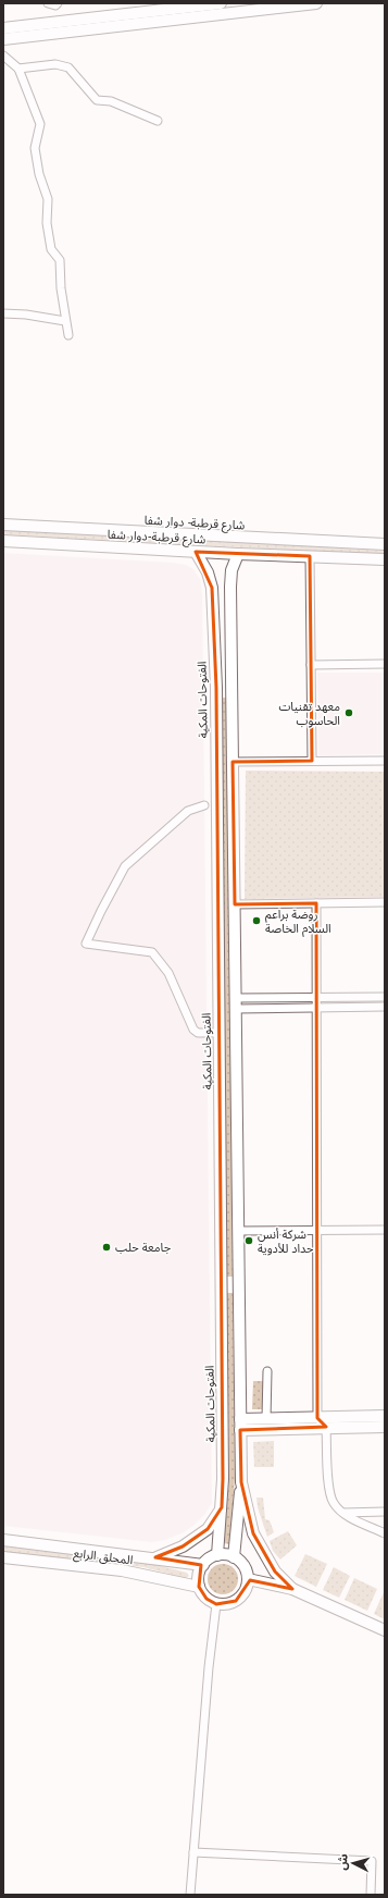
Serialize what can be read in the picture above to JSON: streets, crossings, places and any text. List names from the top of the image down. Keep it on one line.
{"streets":{"street":["شارع قرطبة- دوار شفا","شارع قرطبة-دوار شفا","الفتوحات المكية","المحلق الرابع"]},"crossings":[["شارع قرطبة-دوار شفا","الفتوحات المكية"],["الفتوحات المكية","المحلق الرابع"]],"places":["معهد تقنيات الحاسوب","روضة براعم السلام الخاصة","شركة أنس حداد للأدوية","جامعة حلب"],"north":"left"}
